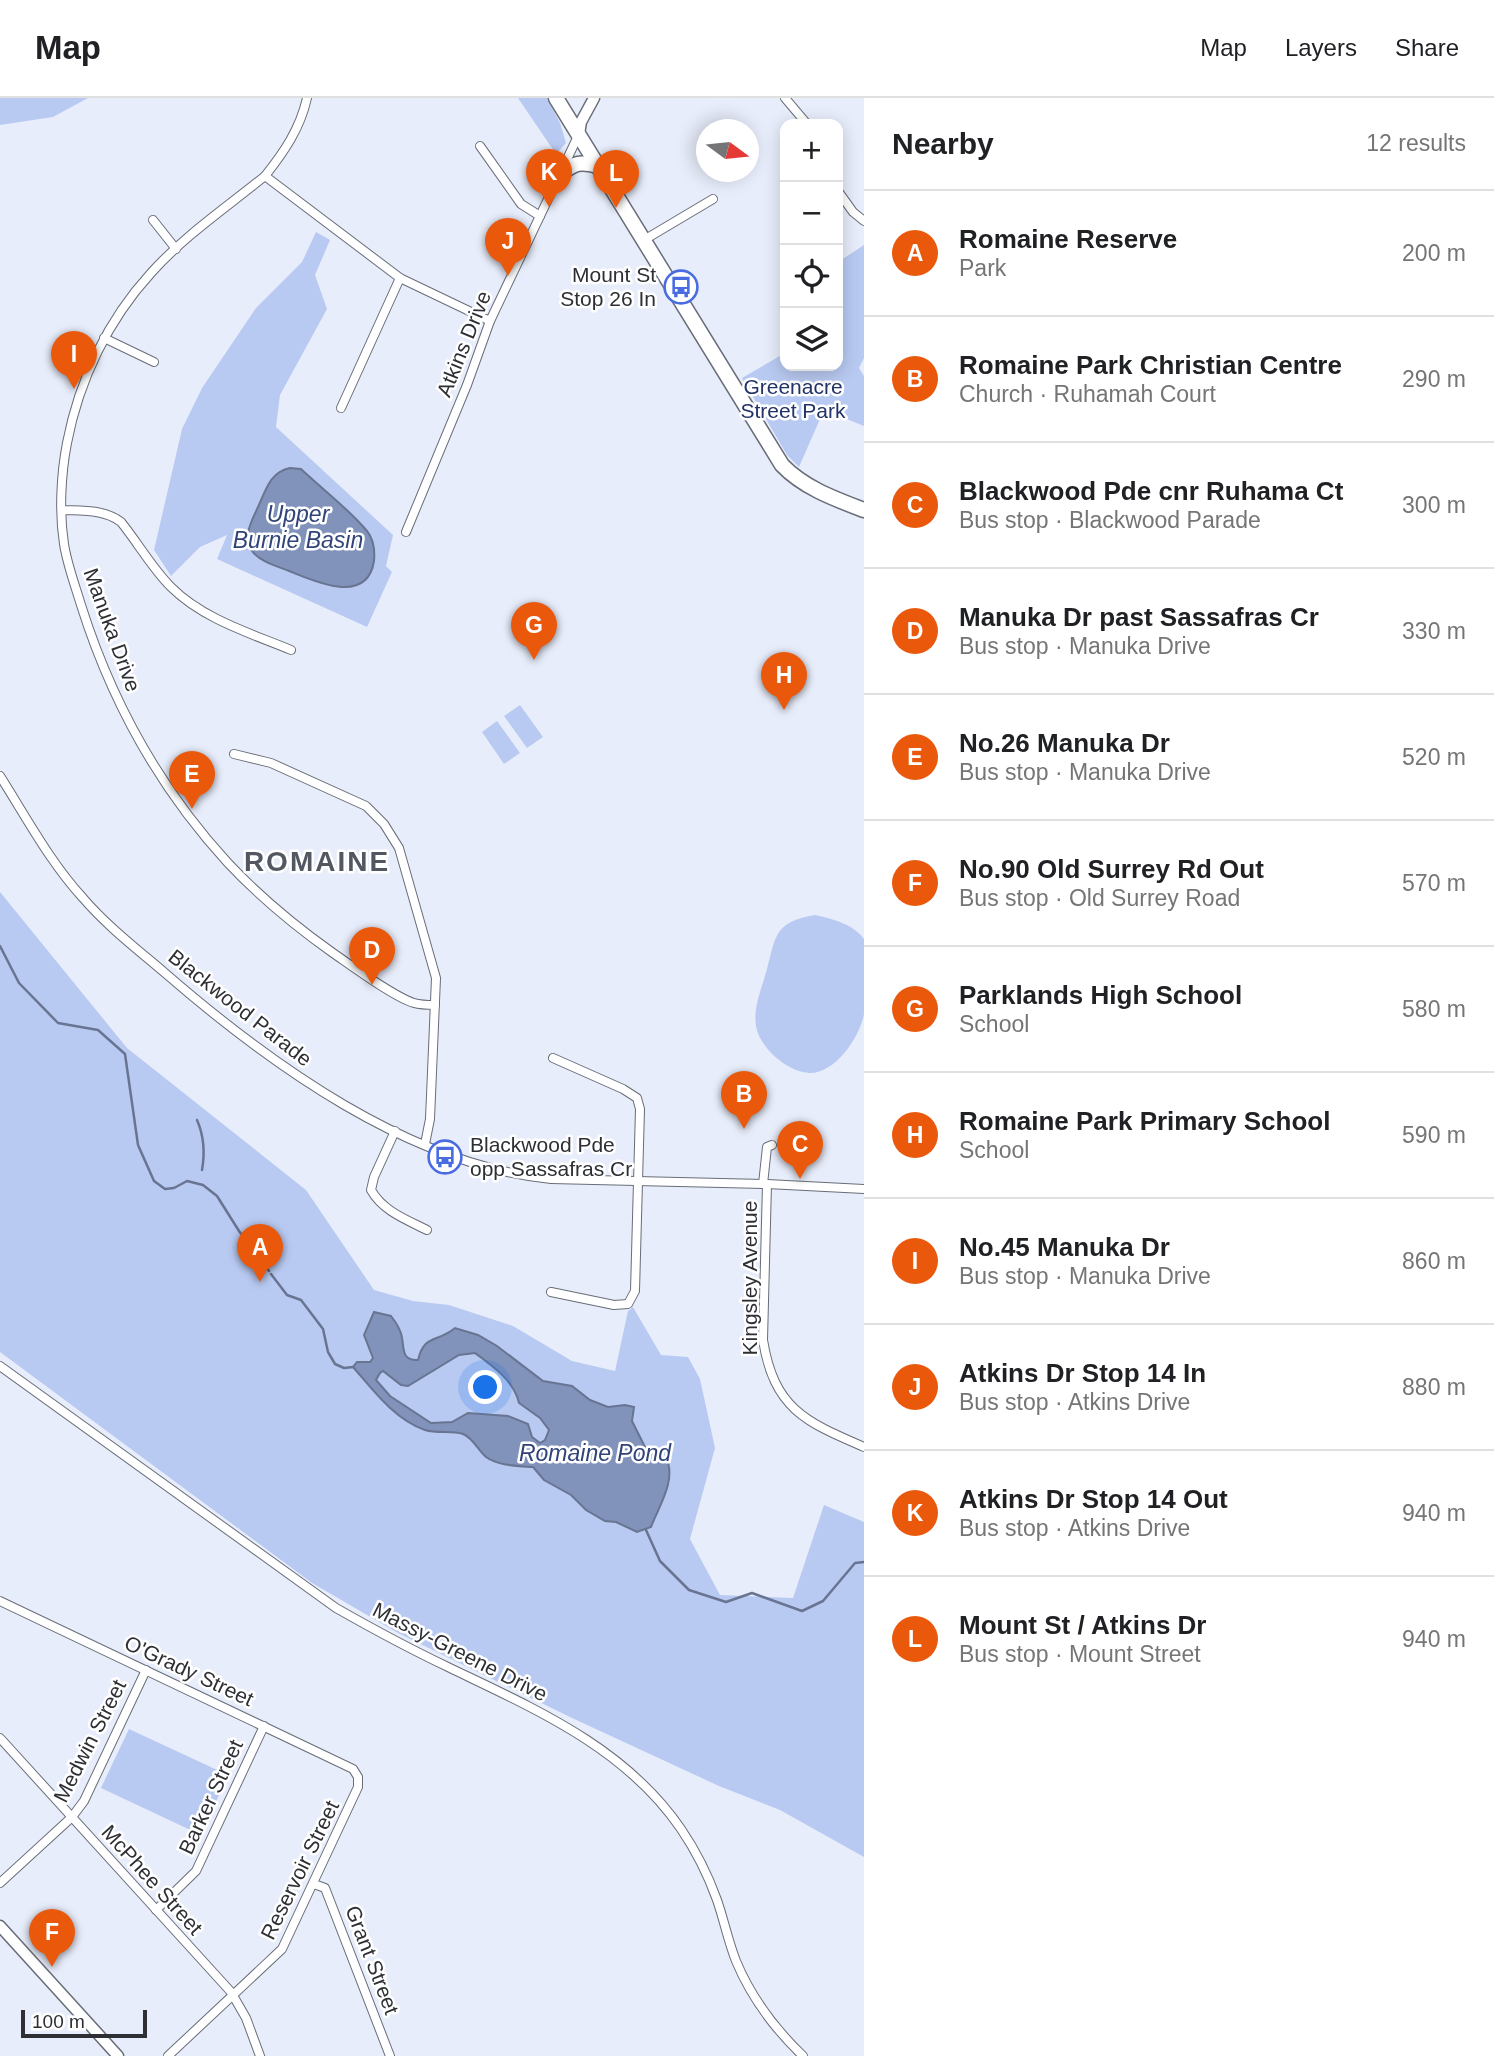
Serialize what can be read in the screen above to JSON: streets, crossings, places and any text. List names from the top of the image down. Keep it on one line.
{"streets":{"street":["Atkins Drive","Manuka Drive","Blackwood Parade","Kingsley Avenue","Massy-Greene Drive","O'Grady Street","Medwin Street","Barker Street","Reservoir Street","McPhee Street","Grant Street"]},"crossings":[["Blackwood Parade","Kingsley Avenue"],["O'Grady Street","Medwin Street"],["O'Grady Street","Barker Street"],["O'Grady Street","Reservoir Street"],["Medwin Street","McPhee Street"],["Barker Street","McPhee Street"],["Reservoir Street","McPhee Street"],["Reservoir Street","Grant Street"]],"districts":["ROMAINE"],"water":["Upper Burnie Basin","Romaine Pond"],"parks":["Greenacre Street Park"],"places":{"bus stop":["Mount St Stop 26 In","Blackwood Pde opp Sassafras Cr"]},"scale_bar":"100 m","north":"right","page":{"header":"Map","nav":["Map","Layers","Share"],"heading":["Nearby","12 results"],"map_buttons":["+","−"],"pins":["K","L","J","I","G","H","E","D","B","C","A","F"],"list":[{"mark":"A","name":"Romaine Reserve","note":"Park","value":"200 m"},{"mark":"B","name":"Romaine Park Christian Centre","note":"Church · Ruhamah Court","value":"290 m"},{"mark":"C","name":"Blackwood Pde cnr Ruhama Ct","note":"Bus stop · Blackwood Parade","value":"300 m"},{"mark":"D","name":"Manuka Dr past Sassafras Cr","note":"Bus stop · Manuka Drive","value":"330 m"},{"mark":"E","name":"No.26 Manuka Dr","note":"Bus stop · Manuka Drive","value":"520 m"},{"mark":"F","name":"No.90 Old Surrey Rd Out","note":"Bus stop · Old Surrey Road","value":"570 m"},{"mark":"G","name":"Parklands High School","note":"School","value":"580 m"},{"mark":"H","name":"Romaine Park Primary School","note":"School","value":"590 m"},{"mark":"I","name":"No.45 Manuka Dr","note":"Bus stop · Manuka Drive","value":"860 m"},{"mark":"J","name":"Atkins Dr Stop 14 In","note":"Bus stop · Atkins Drive","value":"880 m"},{"mark":"K","name":"Atkins Dr Stop 14 Out","note":"Bus stop · Atkins Drive","value":"940 m"},{"mark":"L","name":"Mount St / Atkins Dr","note":"Bus stop · Mount Street","value":"940 m"}],"scale":"100 m"}}
